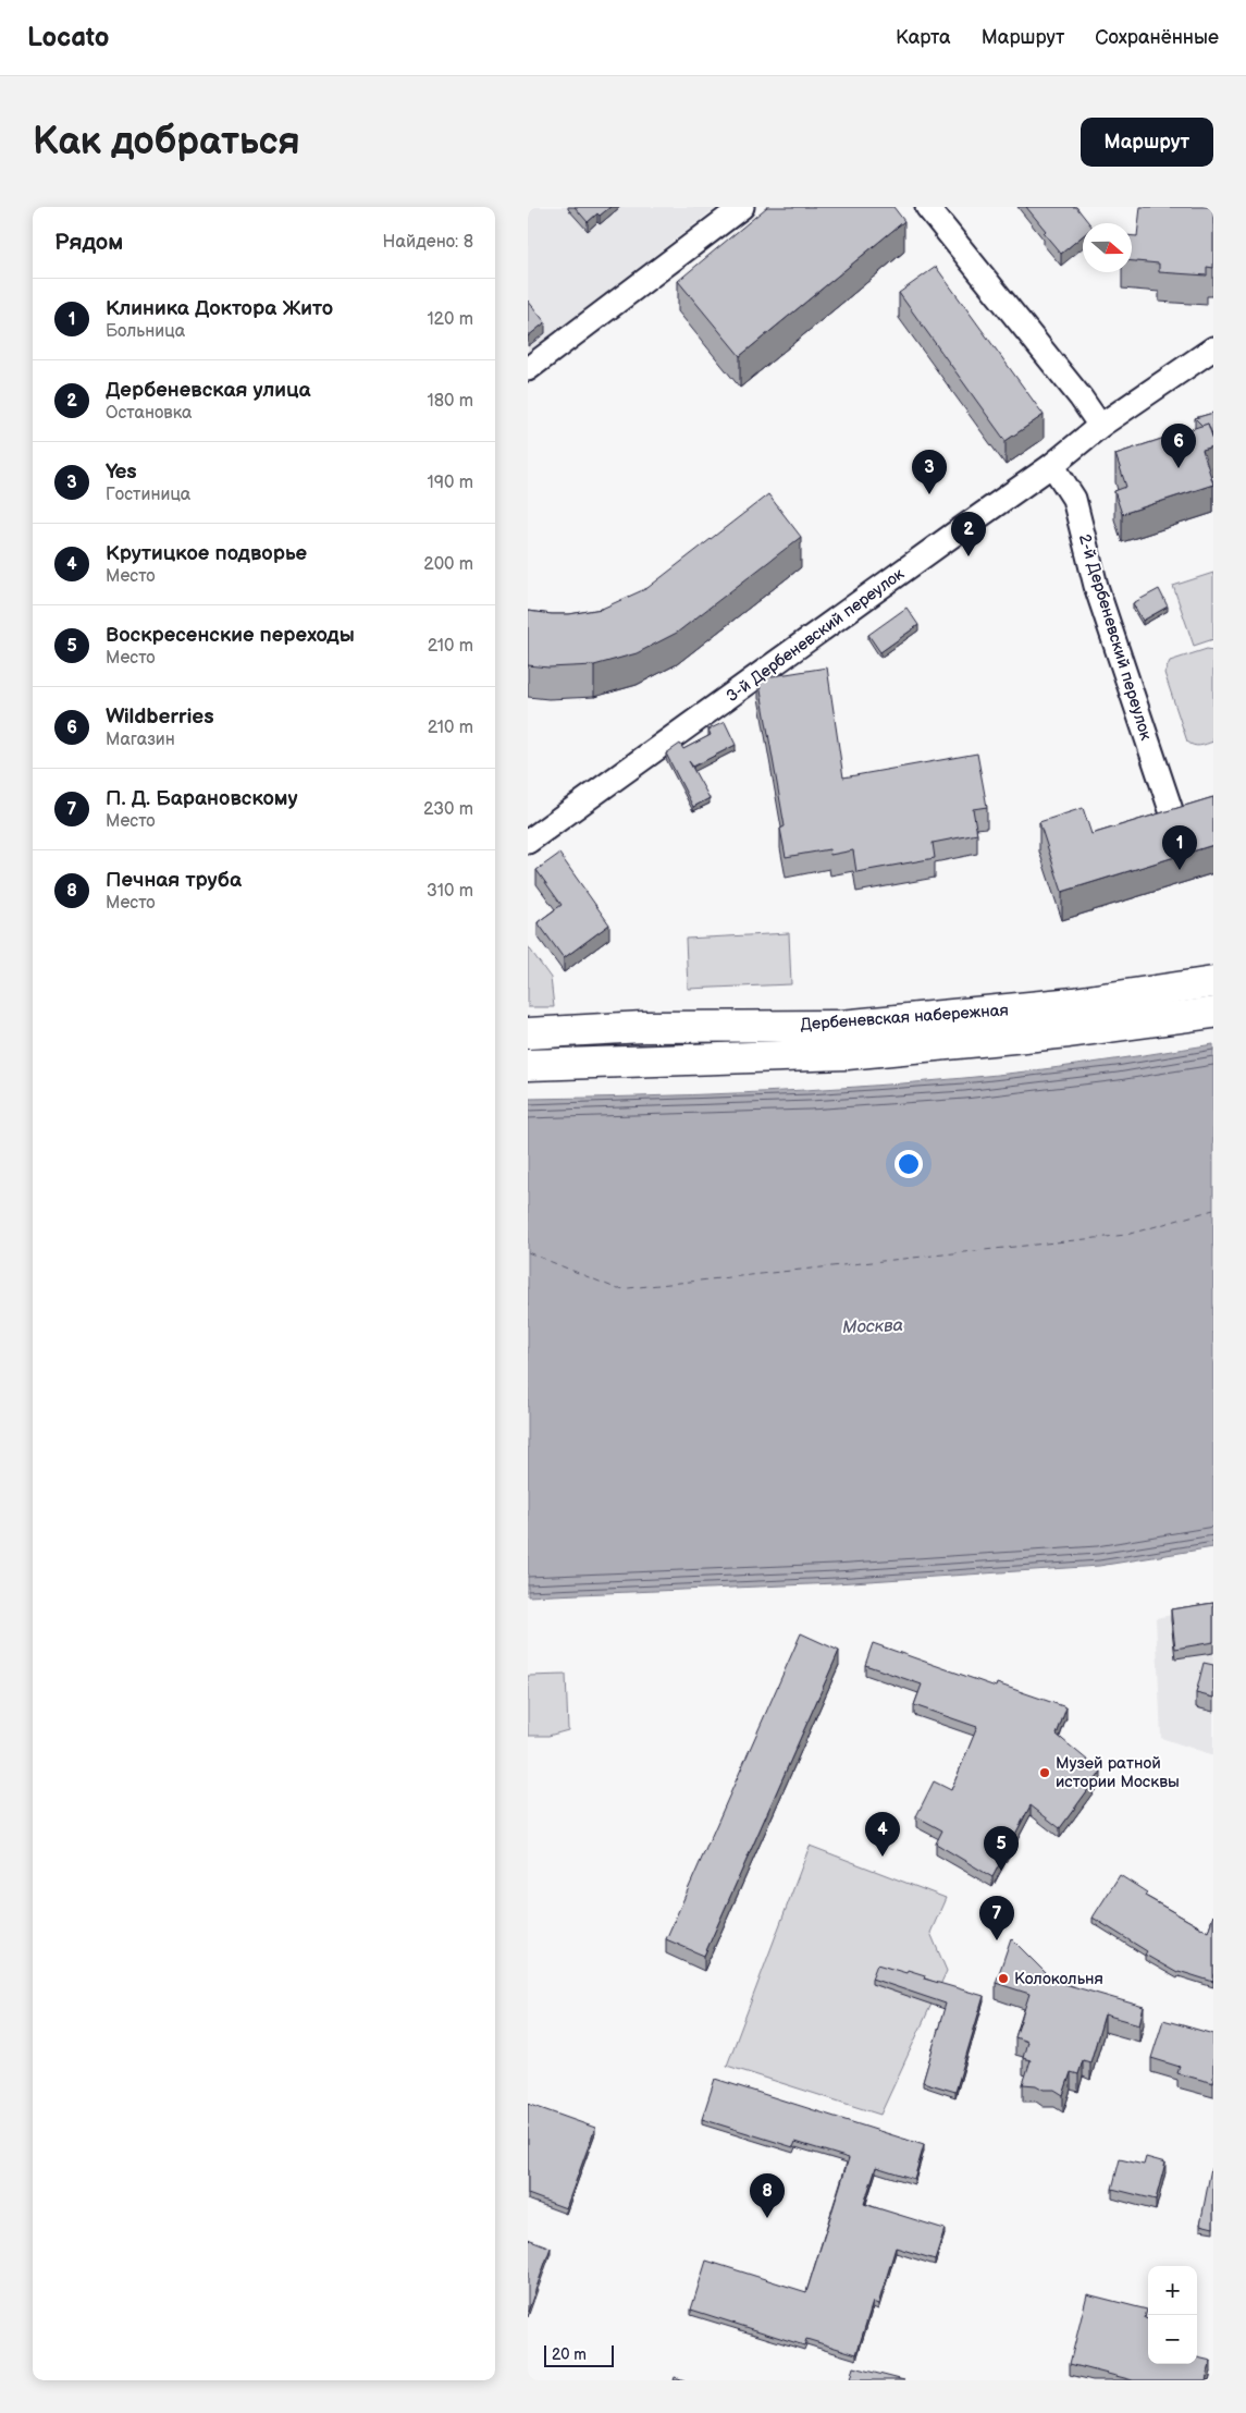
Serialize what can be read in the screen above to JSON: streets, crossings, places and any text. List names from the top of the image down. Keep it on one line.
{"streets":{"main road":["Дербеневская набережная"],"street":["3-й Дербеневский переулок","2-й Дербеневский переулок"]},"crossings":[["3-й Дербеневский переулок","2-й Дербеневский переулок"]],"water":["Москва"],"places":["Музей ратной истории Москвы","Колокольня"],"scale_bar":"20 m","north":"right","page":{"header":"Locato","nav":["Карта","Маршрут","Сохранённые"],"buttons":"Маршрут","title":"Как добраться","heading":["Рядом","Найдено: 8"],"list":[{"mark":"1","name":"Клиника Доктора Жито","note":"Больница","value":"120 m"},{"mark":"2","name":"Дербеневская улица","note":"Остановка","value":"180 m"},{"mark":"3","name":"Yes","note":"Гостиница","value":"190 m"},{"mark":"4","name":"Крутицкое подворье","note":"Место","value":"200 m"},{"mark":"5","name":"Воскресенские переходы","note":"Место","value":"210 m"},{"mark":"6","name":"Wildberries","note":"Магазин","value":"210 m"},{"mark":"7","name":"П. Д. Барановскому","note":"Место","value":"230 m"},{"mark":"8","name":"Печная труба","note":"Место","value":"310 m"}],"pins":["6","3","2","1","4","5","7","8"],"map_buttons":["+","−"],"scale":"20 m"}}
